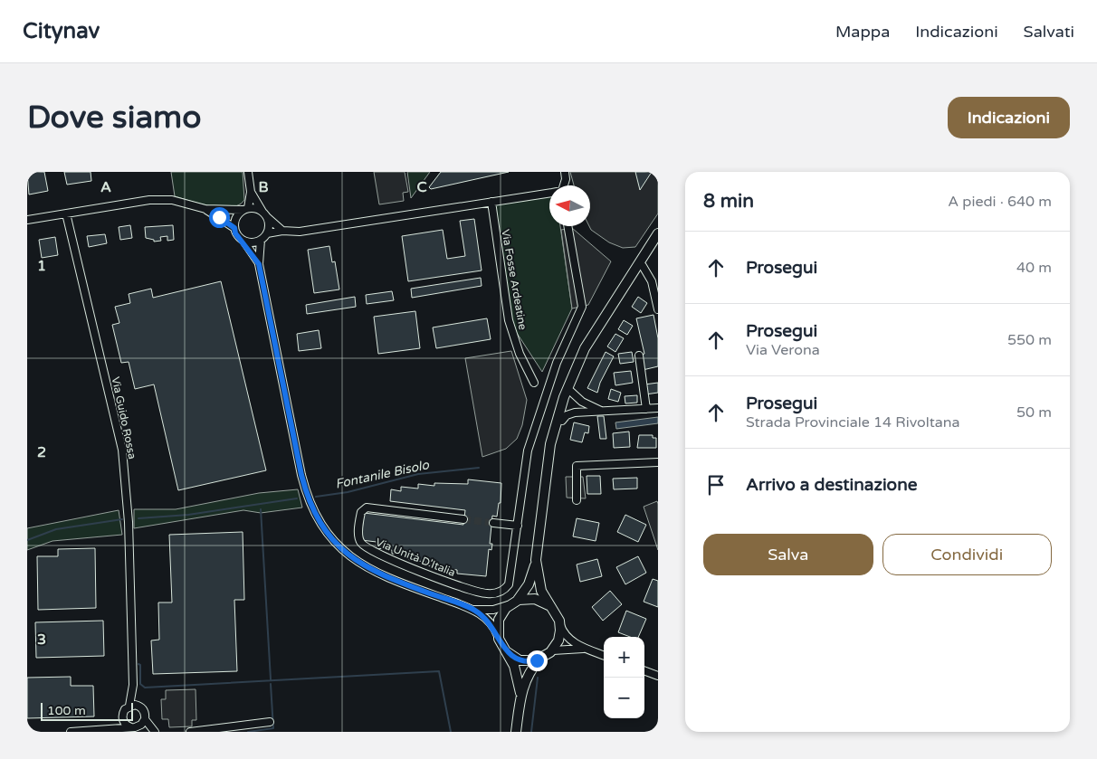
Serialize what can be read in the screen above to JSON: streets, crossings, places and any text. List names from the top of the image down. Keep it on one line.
{"streets":{"street":["Via Fosse Ardeatine","Via Guido Rossa","Via Unità D'Italia"]},"water":["Fontanile Bisolo"],"scale_bar":"100 m","north":"left","page":{"header":"Citynav","nav":["Mappa","Indicazioni","Salvati"],"buttons":["Indicazioni",["Salva","Condividi"]],"title":"Dove siamo","heading":["8 min","A piedi · 640 m"],"list":[["Prosegui","40 m"],["Prosegui","Via Verona","550 m"],["Prosegui","Strada Provinciale 14 Rivoltana","50 m"],"Arrivo a destinazione"],"map_buttons":["+","−"],"scale":"100 m"},"grid":{"columns":["A","B","C"],"rows":["1","2","3"]}}
